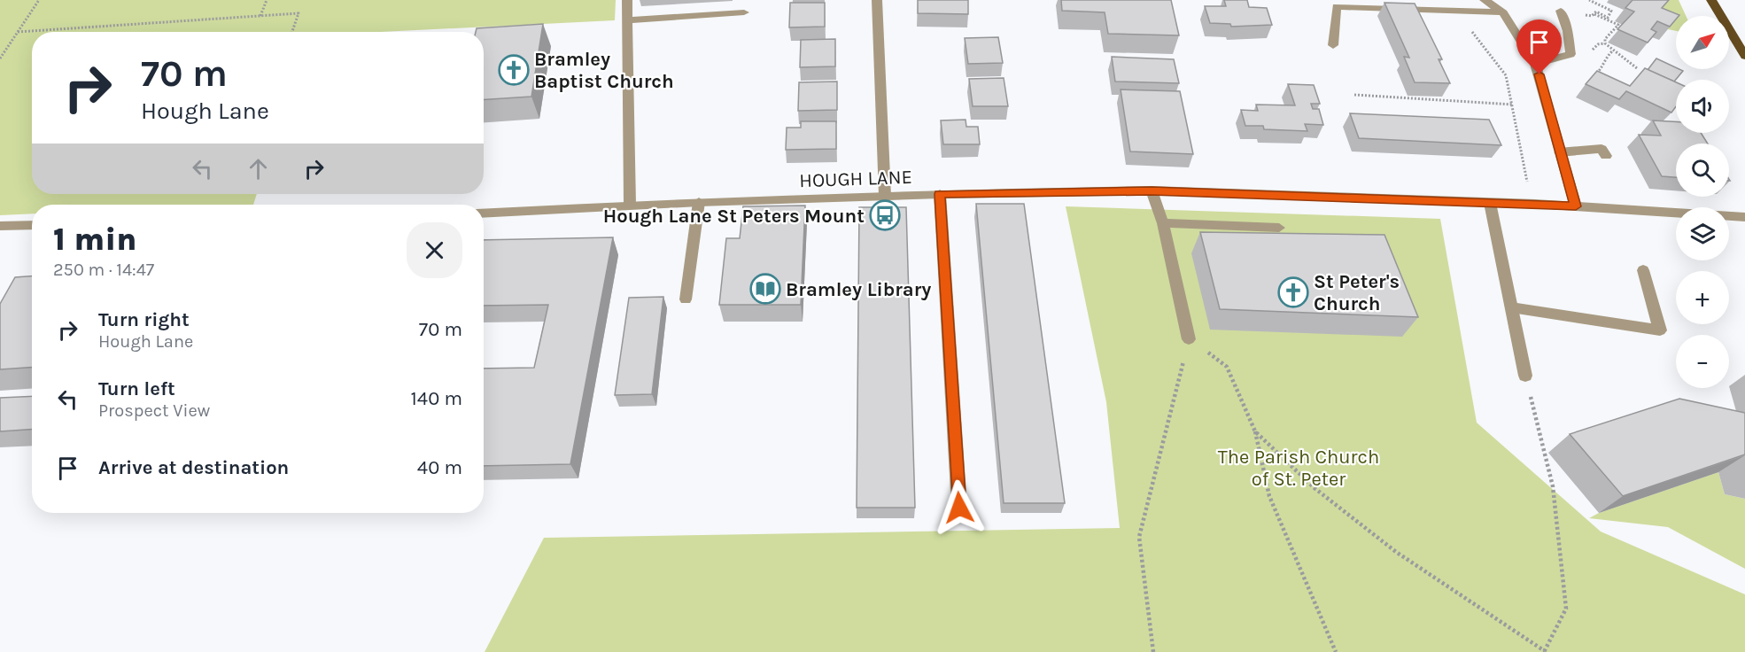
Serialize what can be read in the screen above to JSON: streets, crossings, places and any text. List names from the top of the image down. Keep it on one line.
{"streets":{"street":["HOUGH LANE"]},"parks":["The Parish Church of St. Peter"],"places":{"church":["Bramley Baptist Church","St Peter's Church"],"bus stop":["Hough Lane St Peters Mount"],"library":["Bramley Library"]},"north":"top right","page":{"map_buttons":["+","−"],"turn":["70 m","Hough Lane"],"heading":["1 min","250 m · 14:47"],"list":[{"name":"Turn right","note":"Hough Lane","value":"70 m"},{"name":"Turn left","note":"Prospect View","value":"140 m"},{"name":"Arrive at destination","value":"40 m"}]}}
